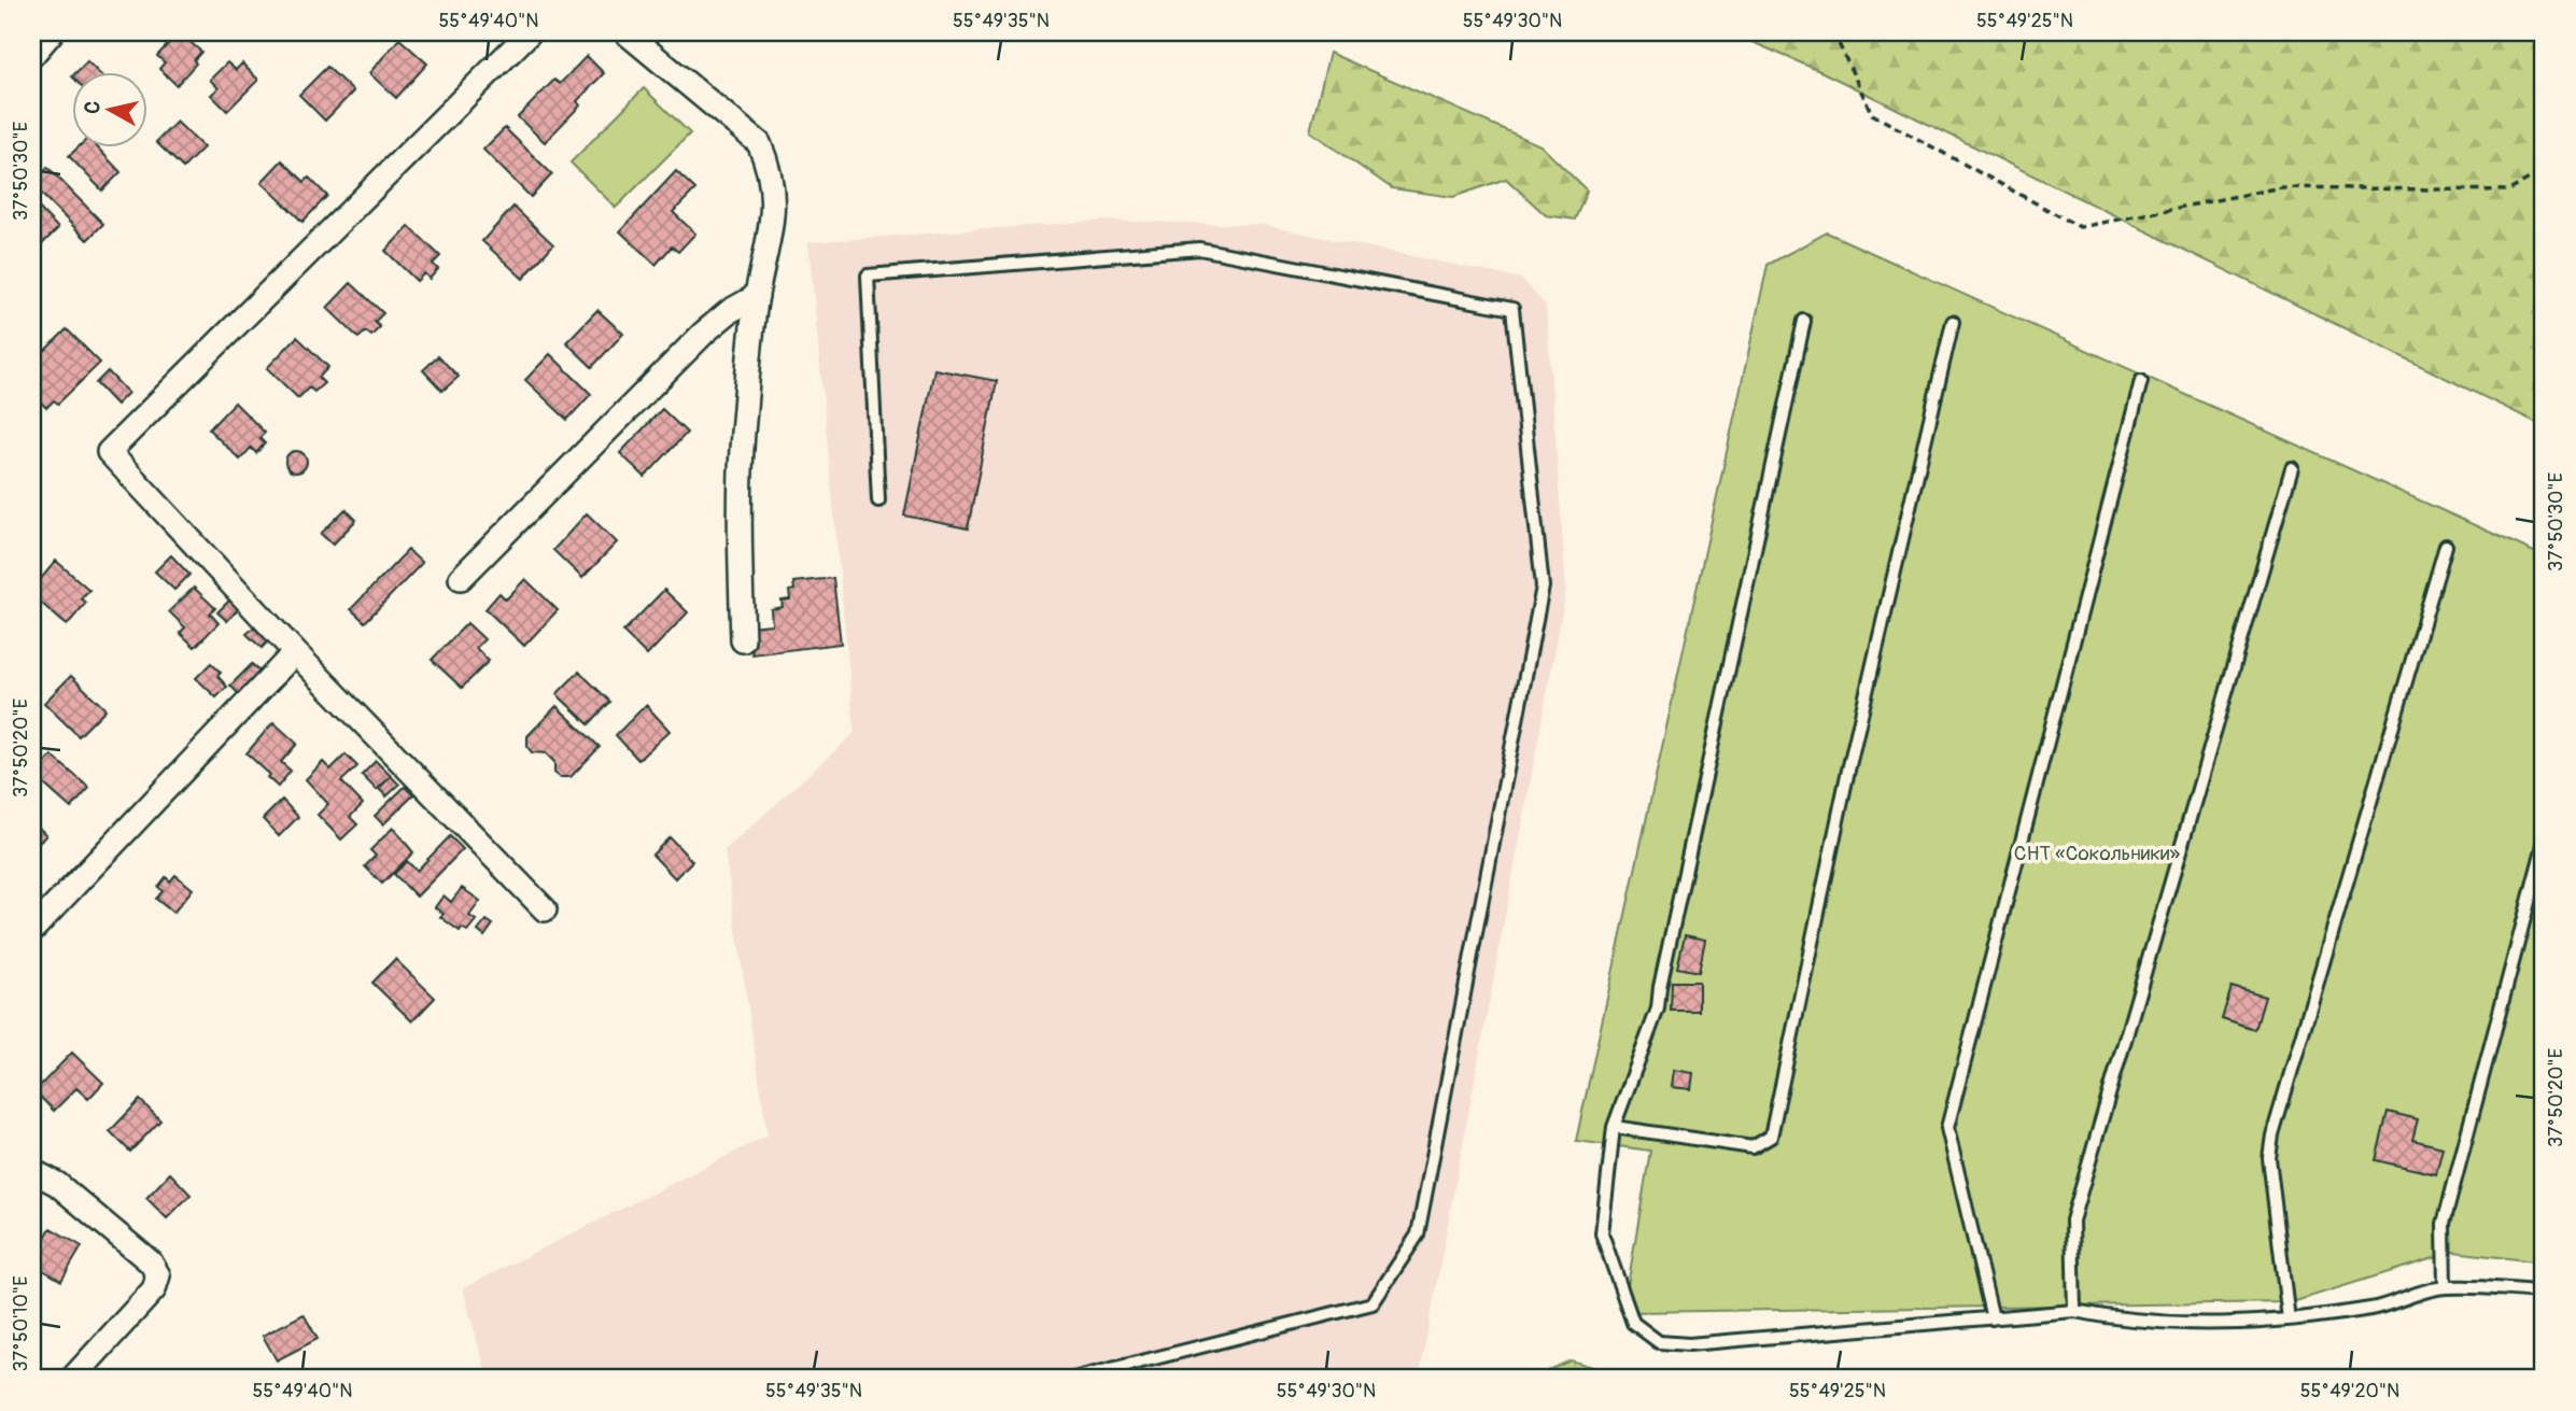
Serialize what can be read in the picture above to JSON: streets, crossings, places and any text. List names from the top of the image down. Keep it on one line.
{"parks":["СНТ «Сокольники»"],"north":"left","coordinates":["55°49'40\"N","55°49'35\"N","55°49'30\"N","55°49'25\"N","37°50'30\"E","37°50'20\"E","37°50'10\"E","55°49'20\"N"]}
